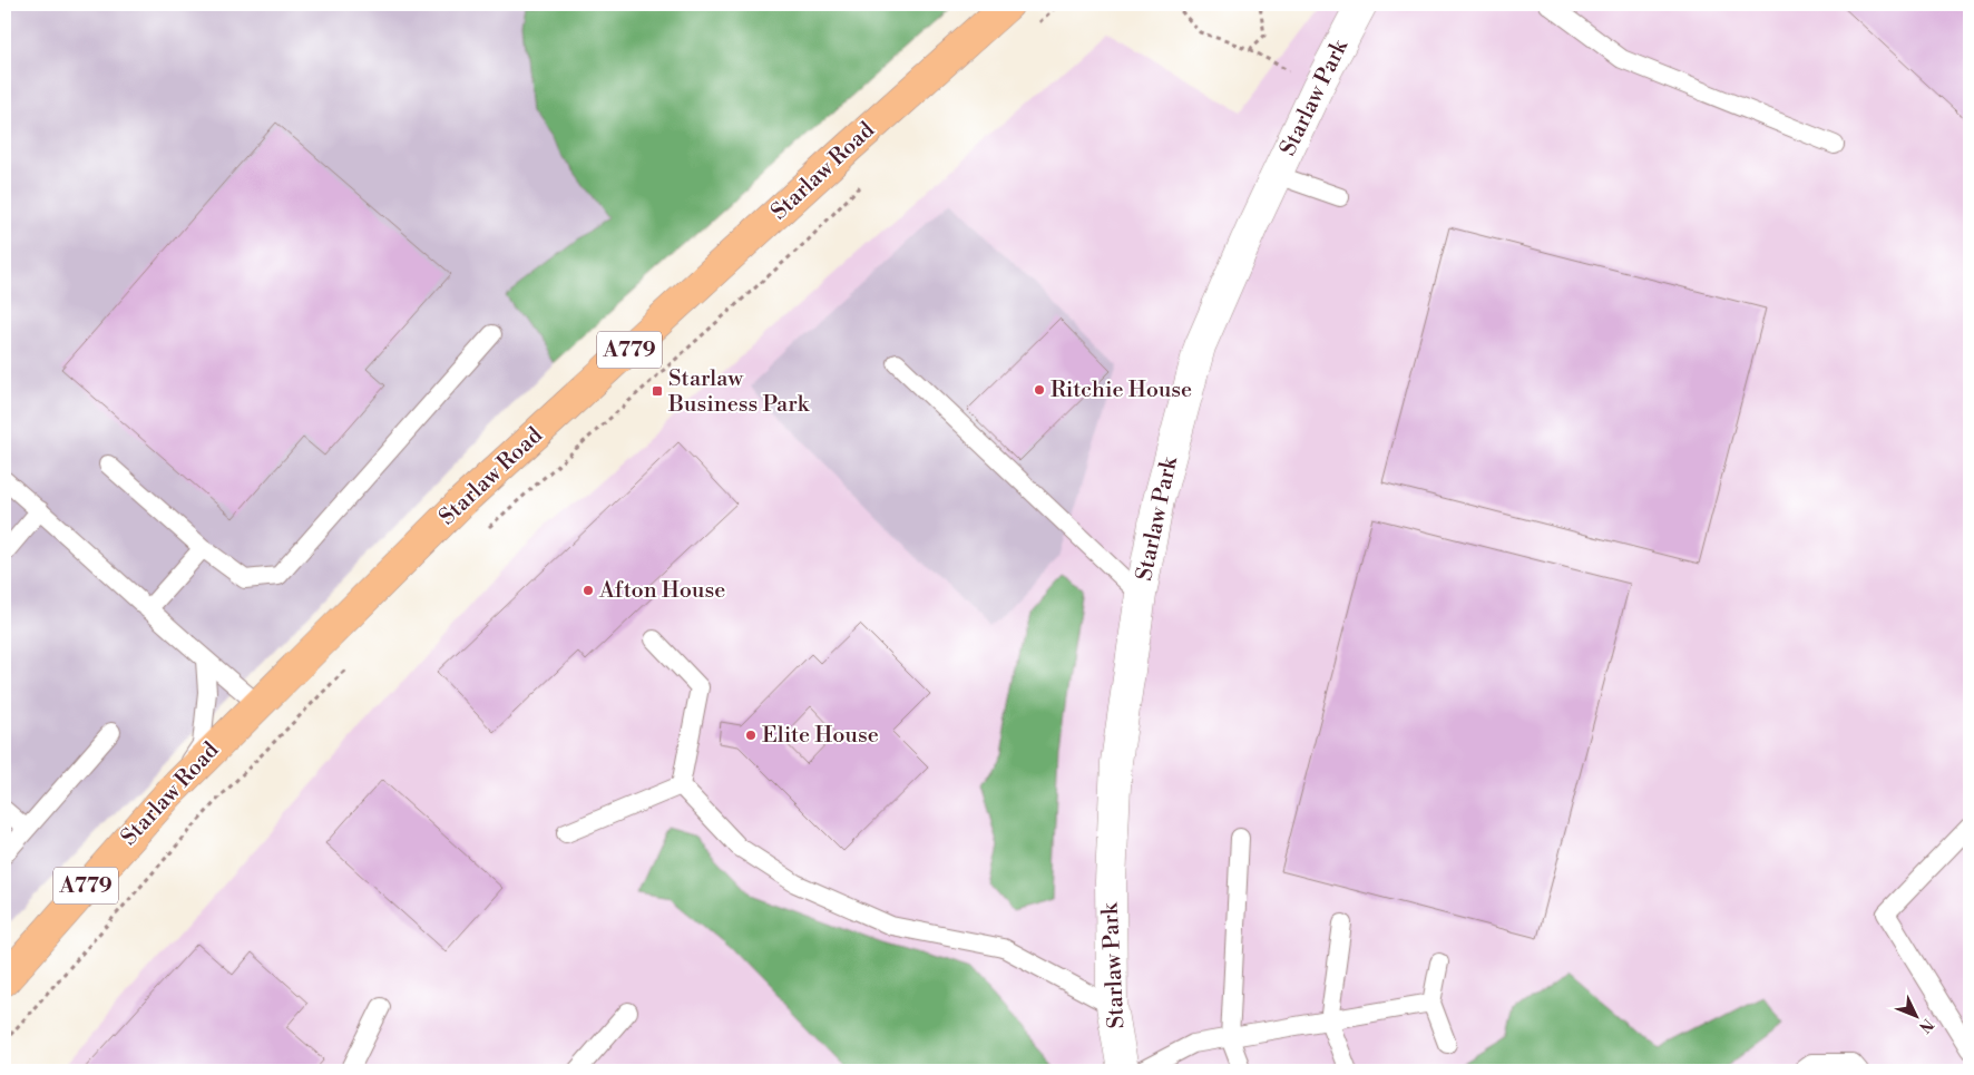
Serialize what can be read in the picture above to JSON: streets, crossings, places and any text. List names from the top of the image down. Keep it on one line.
{"streets":{"main road":["Starlaw Road","A779"],"street":["Starlaw Park"]},"places":{"other":["Ritchie House","Afton House","Elite House"],"transit":["Starlaw Business Park"]},"north":"bottom right"}
